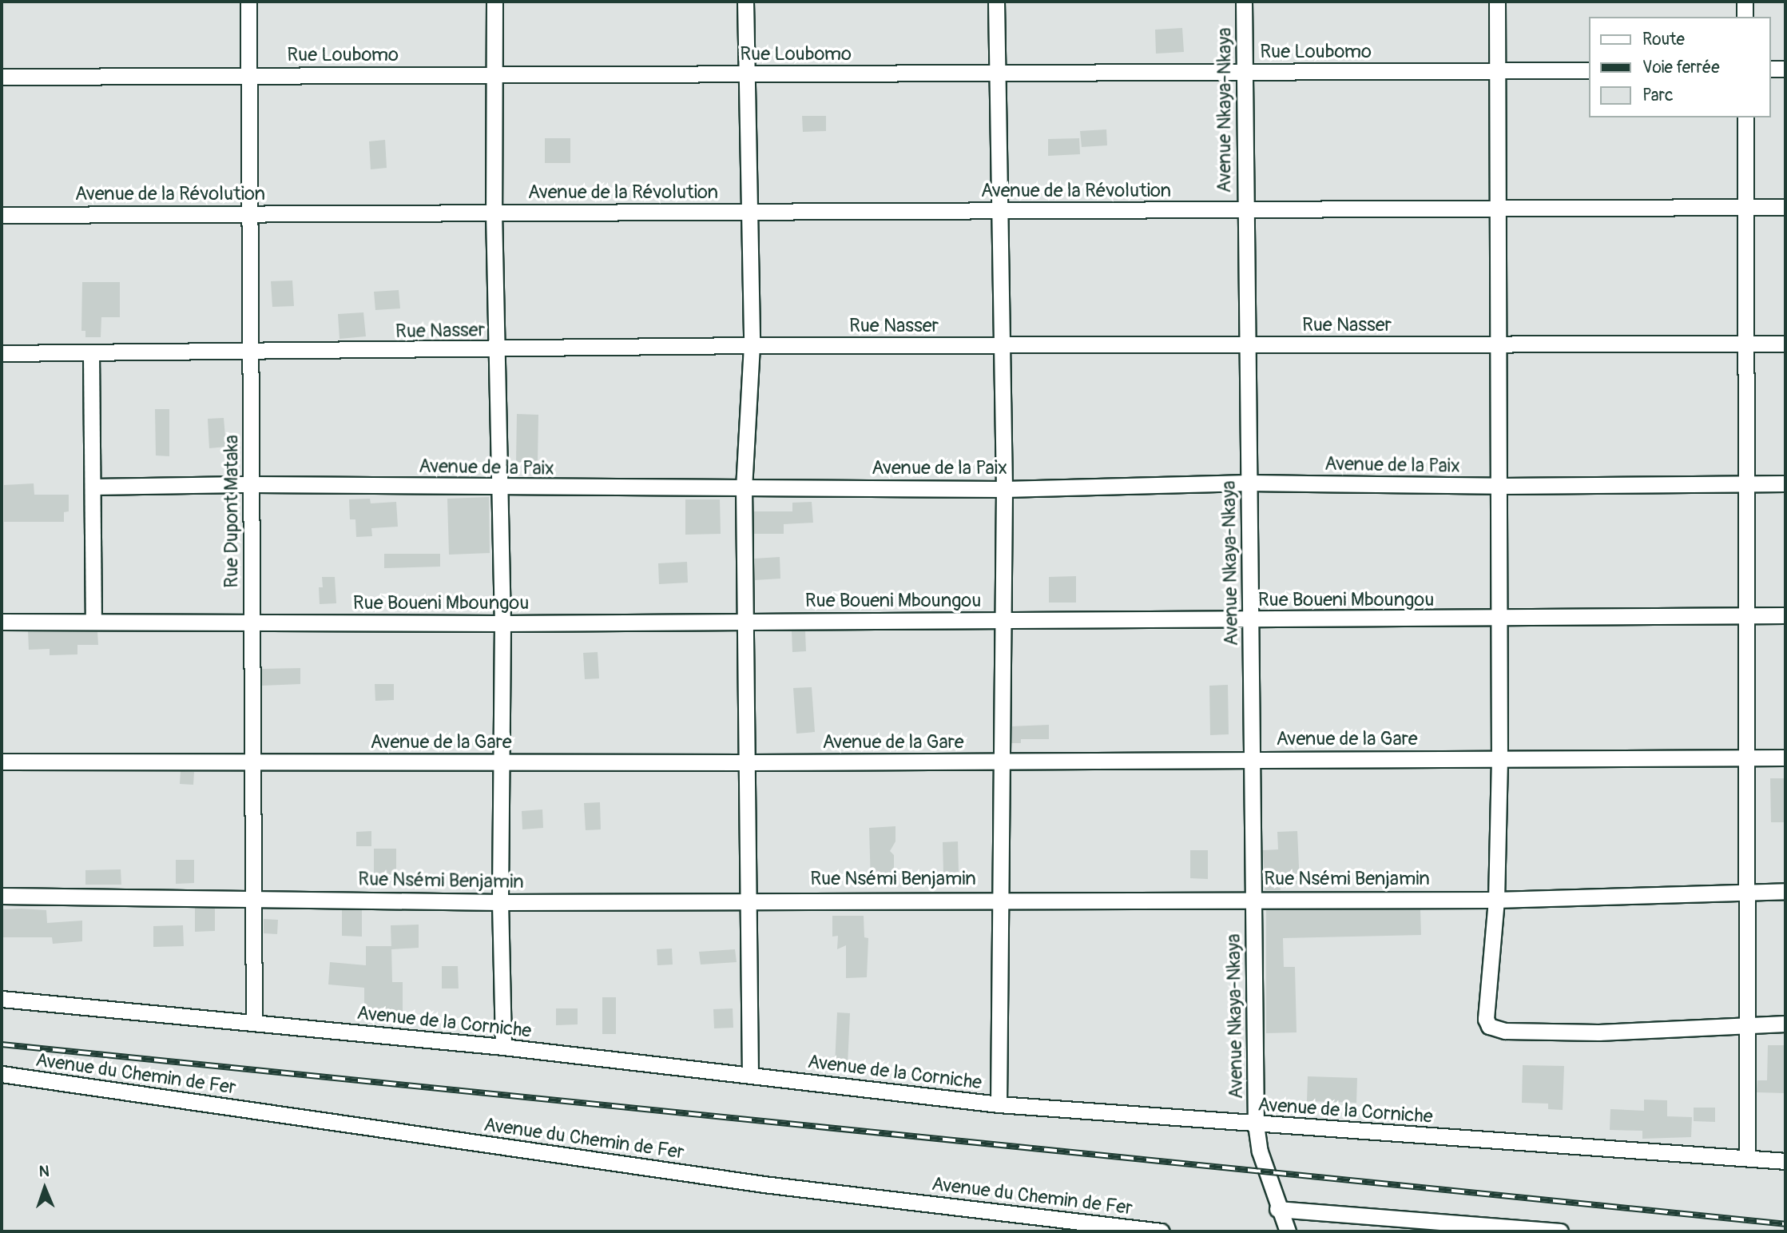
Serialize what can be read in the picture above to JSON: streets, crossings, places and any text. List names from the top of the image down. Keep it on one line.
{"streets":{"street":["Rue Loubomo","Avenue Nkaya-Nkaya","Avenue de la Révolution","Rue Nasser","Avenue de la Paix","Rue Dupont Mataka","Rue Boueni Mboungou","Avenue de la Gare","Rue Nsémi Benjamin","Avenue de la Corniche","Avenue du Chemin de Fer"]},"crossings":[["Rue Loubomo","Avenue Nkaya-Nkaya"],["Rue Loubomo","Rue Dupont Mataka"],["Avenue Nkaya-Nkaya","Avenue de la Révolution"],["Avenue Nkaya-Nkaya","Rue Nasser"],["Avenue Nkaya-Nkaya","Avenue de la Paix"],["Avenue Nkaya-Nkaya","Rue Boueni Mboungou"],["Avenue Nkaya-Nkaya","Avenue de la Gare"],["Avenue Nkaya-Nkaya","Rue Nsémi Benjamin"],["Avenue Nkaya-Nkaya","Avenue de la Corniche"],["Avenue de la Révolution","Rue Dupont Mataka"],["Rue Nasser","Rue Dupont Mataka"],["Avenue de la Paix","Rue Dupont Mataka"],["Rue Dupont Mataka","Rue Boueni Mboungou"],["Rue Dupont Mataka","Avenue de la Gare"],["Rue Dupont Mataka","Rue Nsémi Benjamin"],["Rue Dupont Mataka","Avenue de la Corniche"]],"legend":["Route","Voie ferrée","Parc"],"north":"top"}
